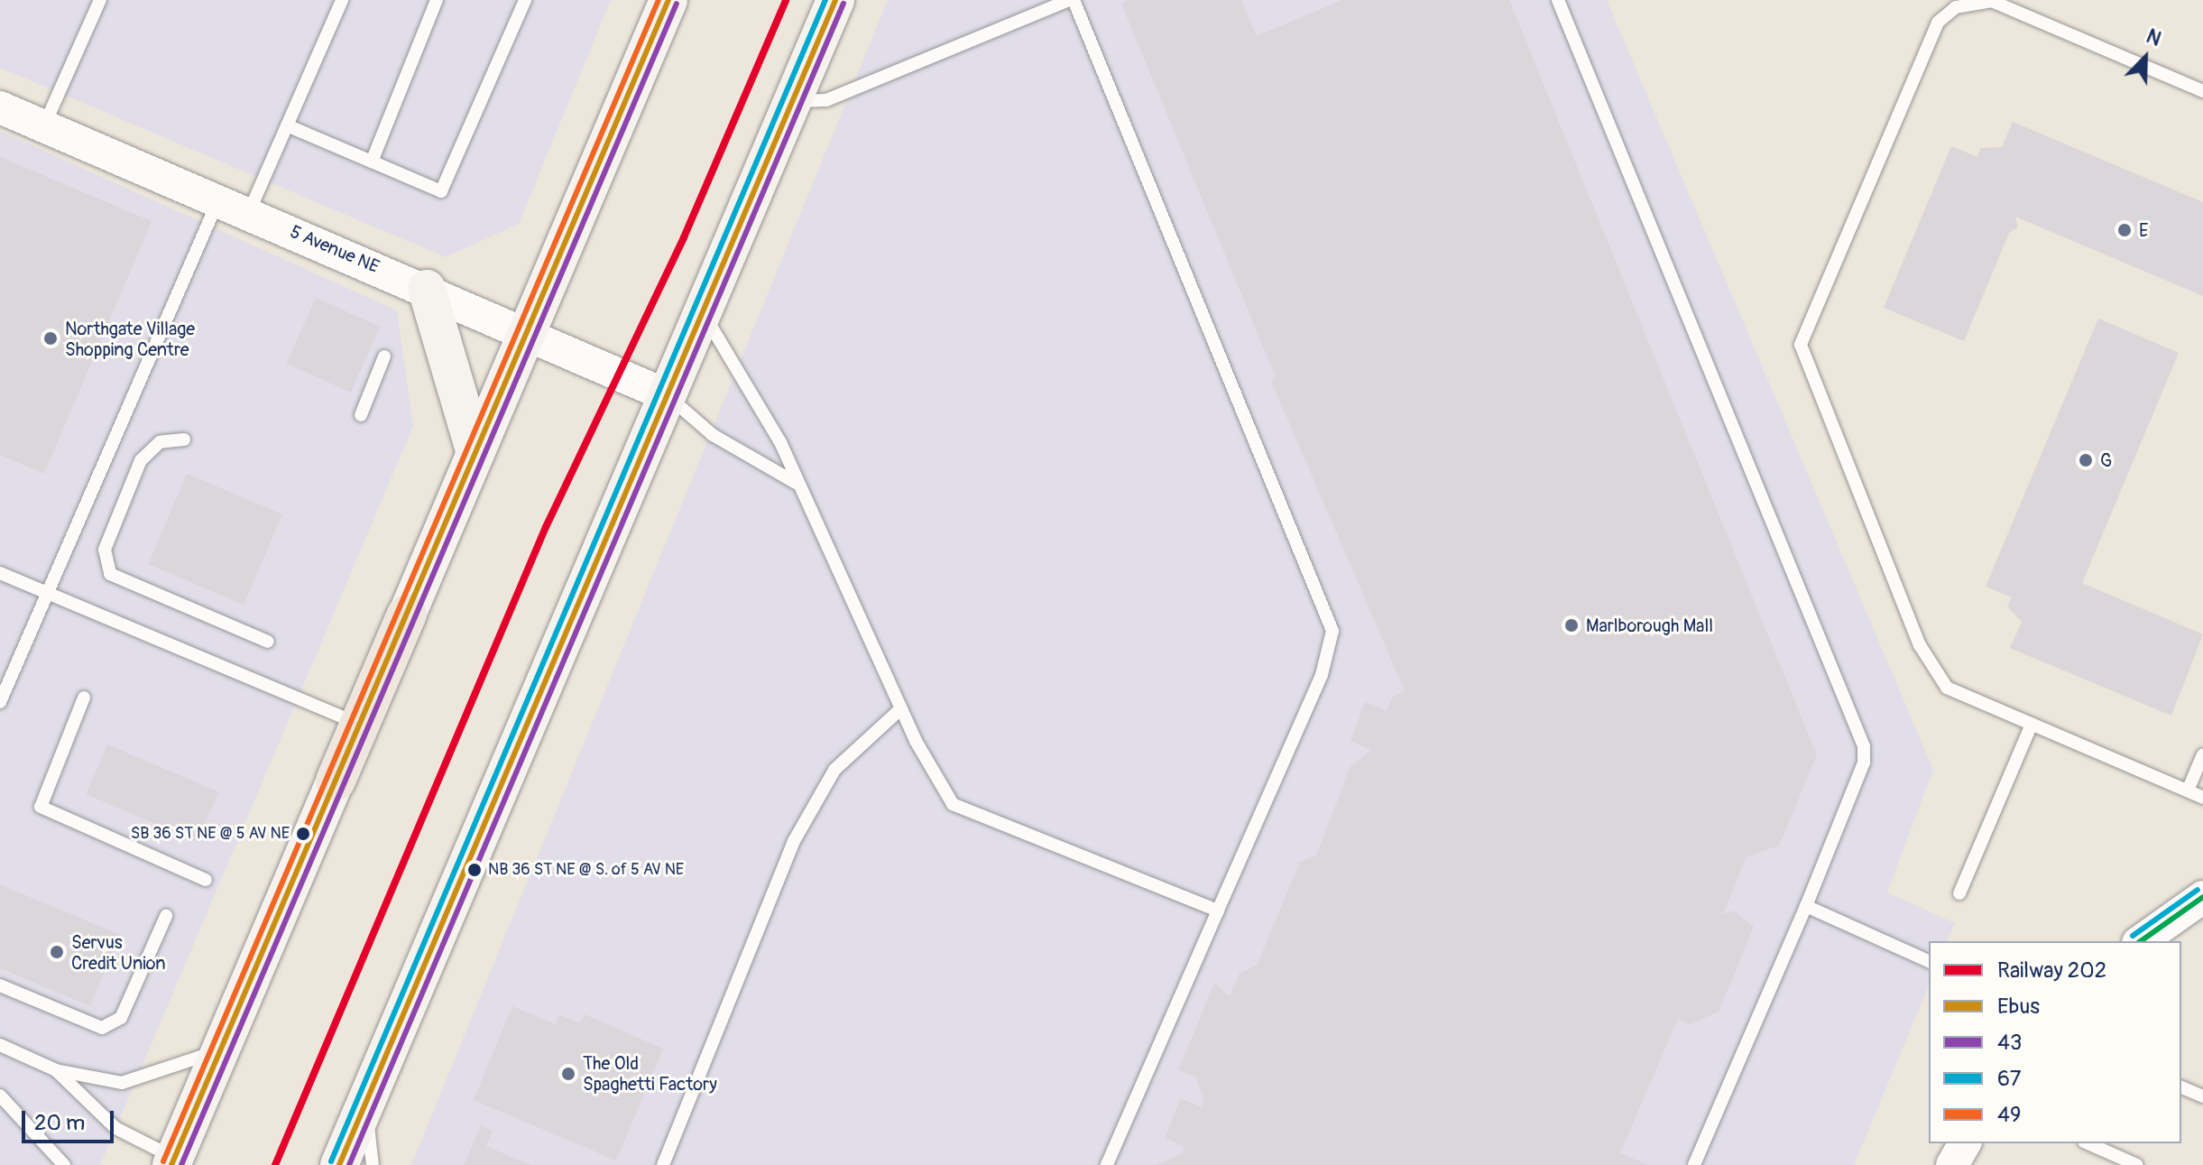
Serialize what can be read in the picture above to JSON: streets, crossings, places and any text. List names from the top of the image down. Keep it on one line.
{"streets":{"street":["5 Avenue NE"]},"places":["E","Northgate Village Shopping Centre","G","Marlborough Mall","SB 36 ST NE @ 5 AV NE","NB 36 ST NE @ S. of 5 AV NE","Servus Credit Union","The Old Spaghetti Factory"],"lines":["rail line 202","transit line Ebus","transit line 67","transit line 49","transit line 43"],"legend":["Railway 202","Ebus","43","67","49"],"scale_bar":"20 m","north":"top right"}
